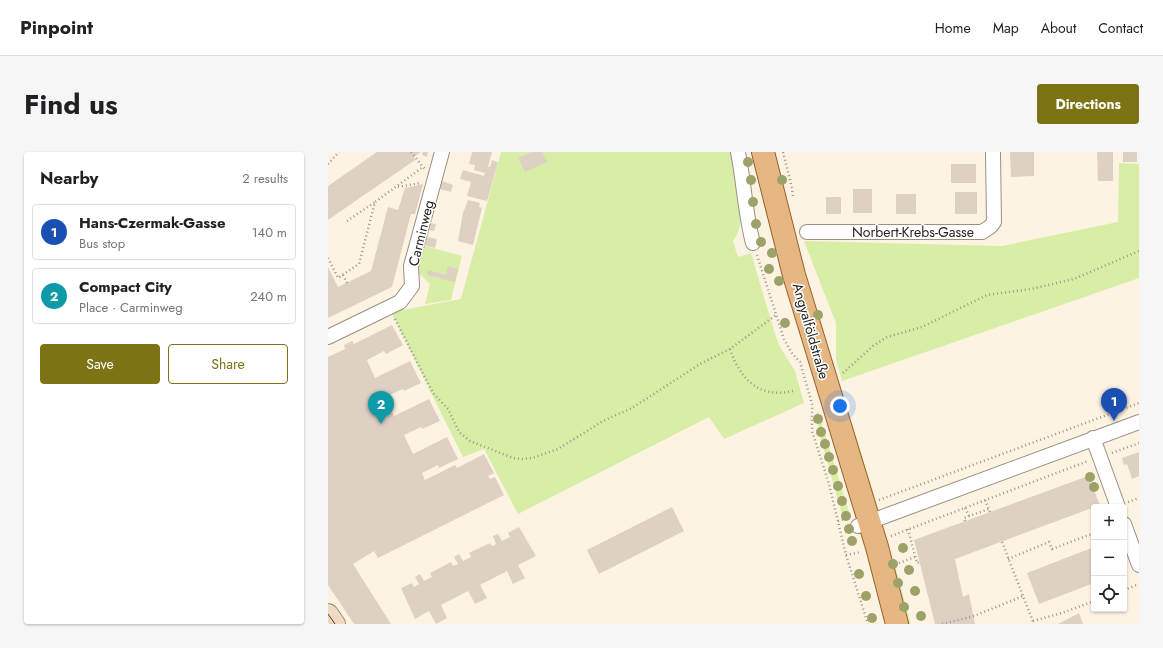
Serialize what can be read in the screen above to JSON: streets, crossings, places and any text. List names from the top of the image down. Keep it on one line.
{"streets":{"main road":["Angyalföldstraße"],"street":["Norbert-Krebs-Gasse","Carminweg"]},"page":{"header":"Pinpoint","nav":["Home","Map","About","Contact"],"title":"Find us","buttons":["Directions",["Save","Share"]],"heading":["Nearby","2 results"],"list":[{"mark":"1","name":"Hans-Czermak-Gasse","note":"Bus stop","value":"140 m"},{"mark":"2","name":"Compact City","note":"Place · Carminweg","value":"240 m"}],"pins":["1","2"],"map_buttons":["+","−"]}}
